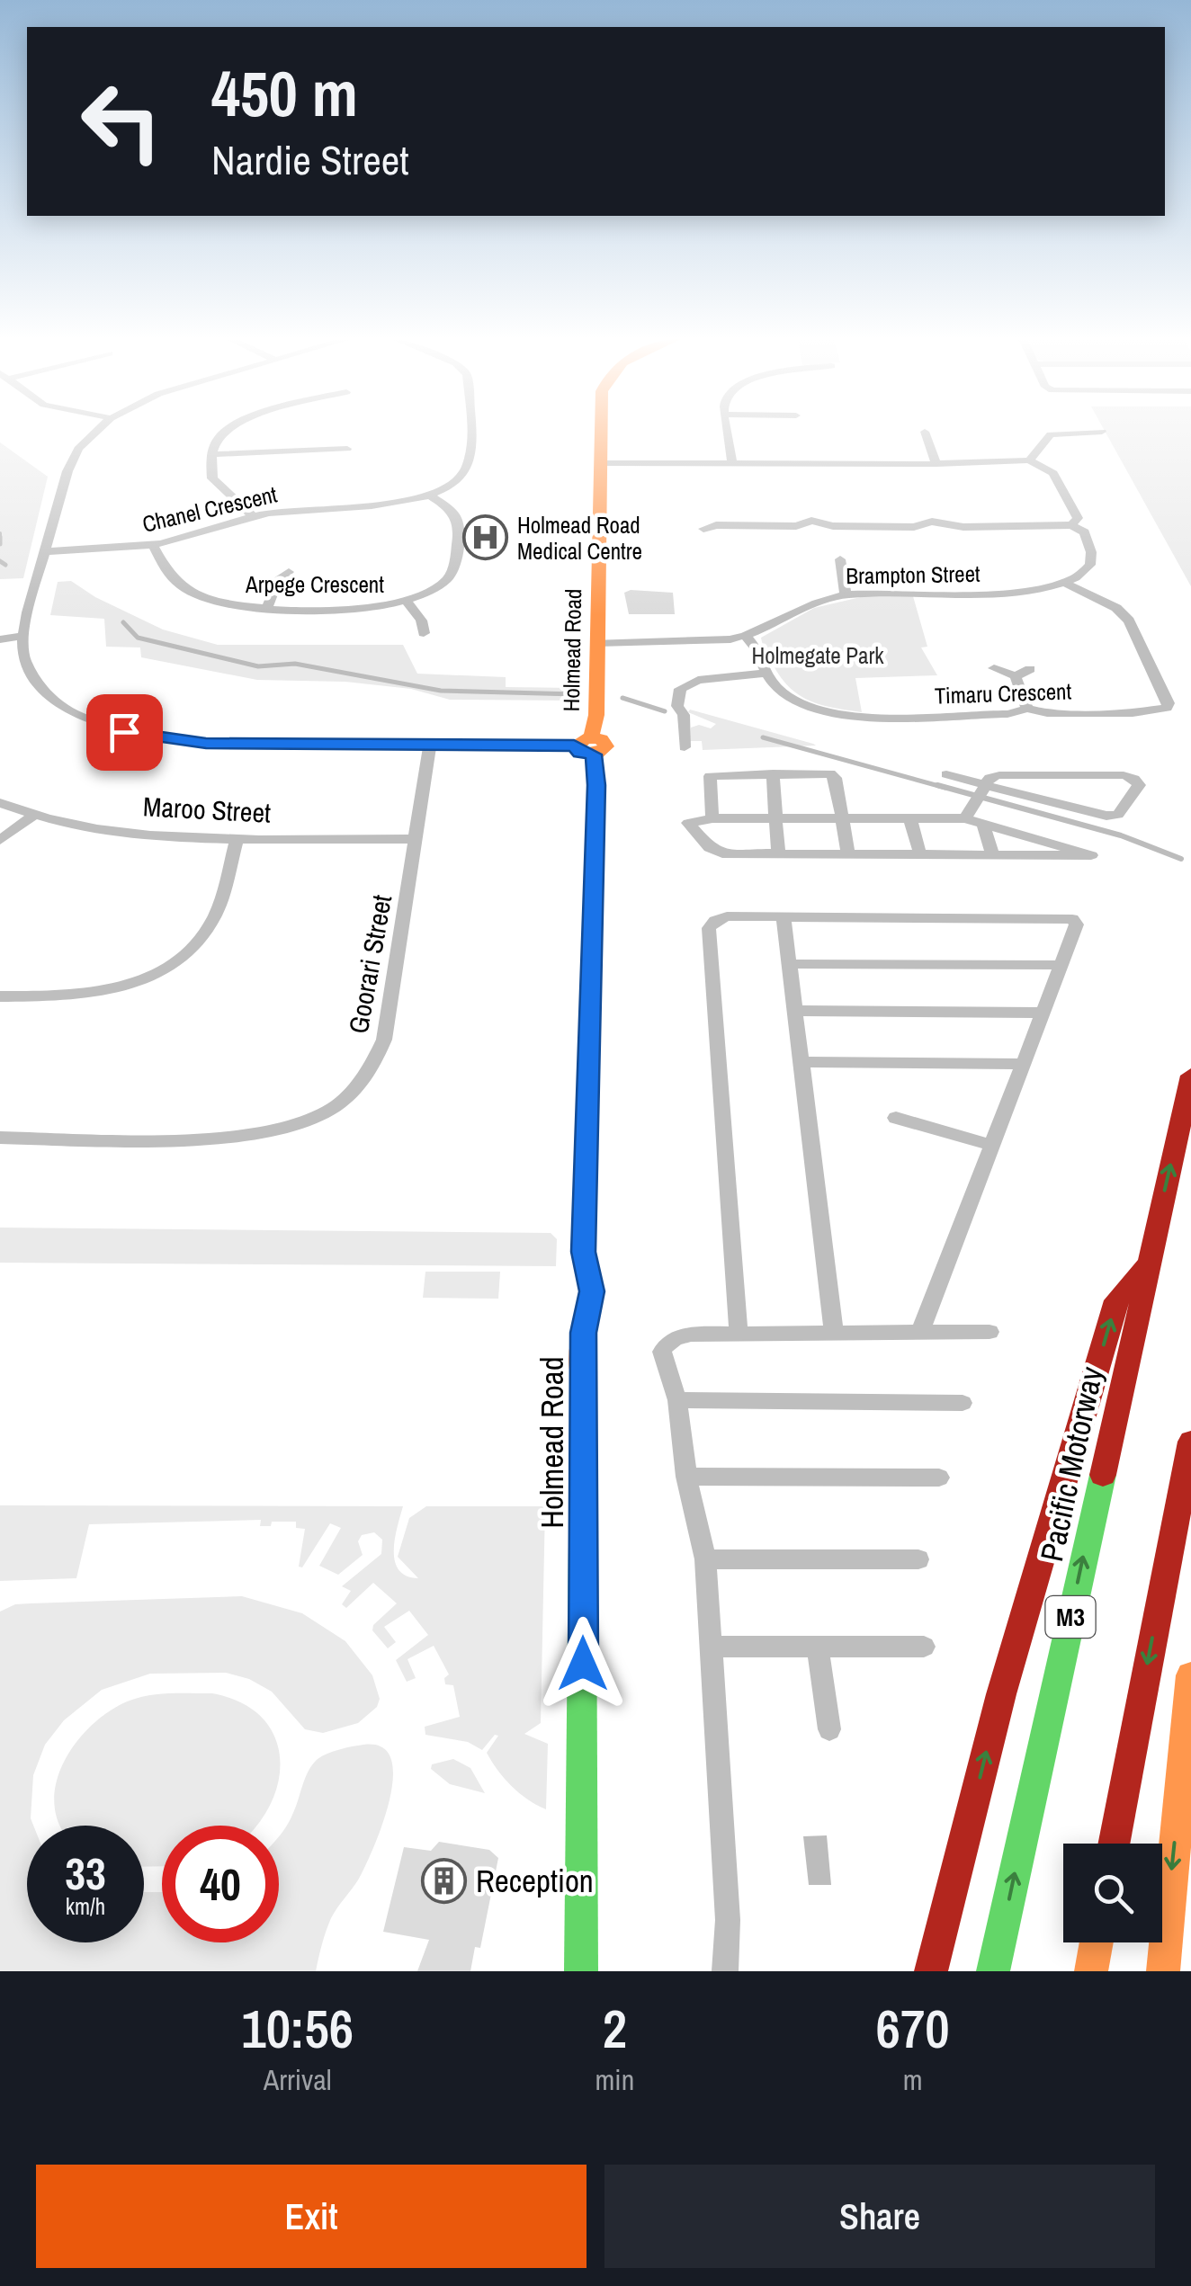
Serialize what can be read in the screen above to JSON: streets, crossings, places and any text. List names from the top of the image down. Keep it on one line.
{"streets":{"main road":["Holmead Road","Pacific Motorway","M3"],"street":["Chanel Crescent","Brampton Street","Arpege Crescent","Timaru Crescent","Maroo Street","Goorari Street"]},"crossings":[["Chanel Crescent","Arpege Crescent"],["Brampton Street","Holmead Road"],["Brampton Street","Timaru Crescent"],["Maroo Street","Goorari Street"]],"parks":["Holmegate Park"],"places":{"hospital":["Holmead Road Medical Centre"],"building":["Reception"]},"page":{"turn":["450 m","Nardie Street"],"speed":"33 km/h","limit":"40","eta":["10:56","Arrival","2","min","670","m"],"buttons":["Exit","Share"]}}
